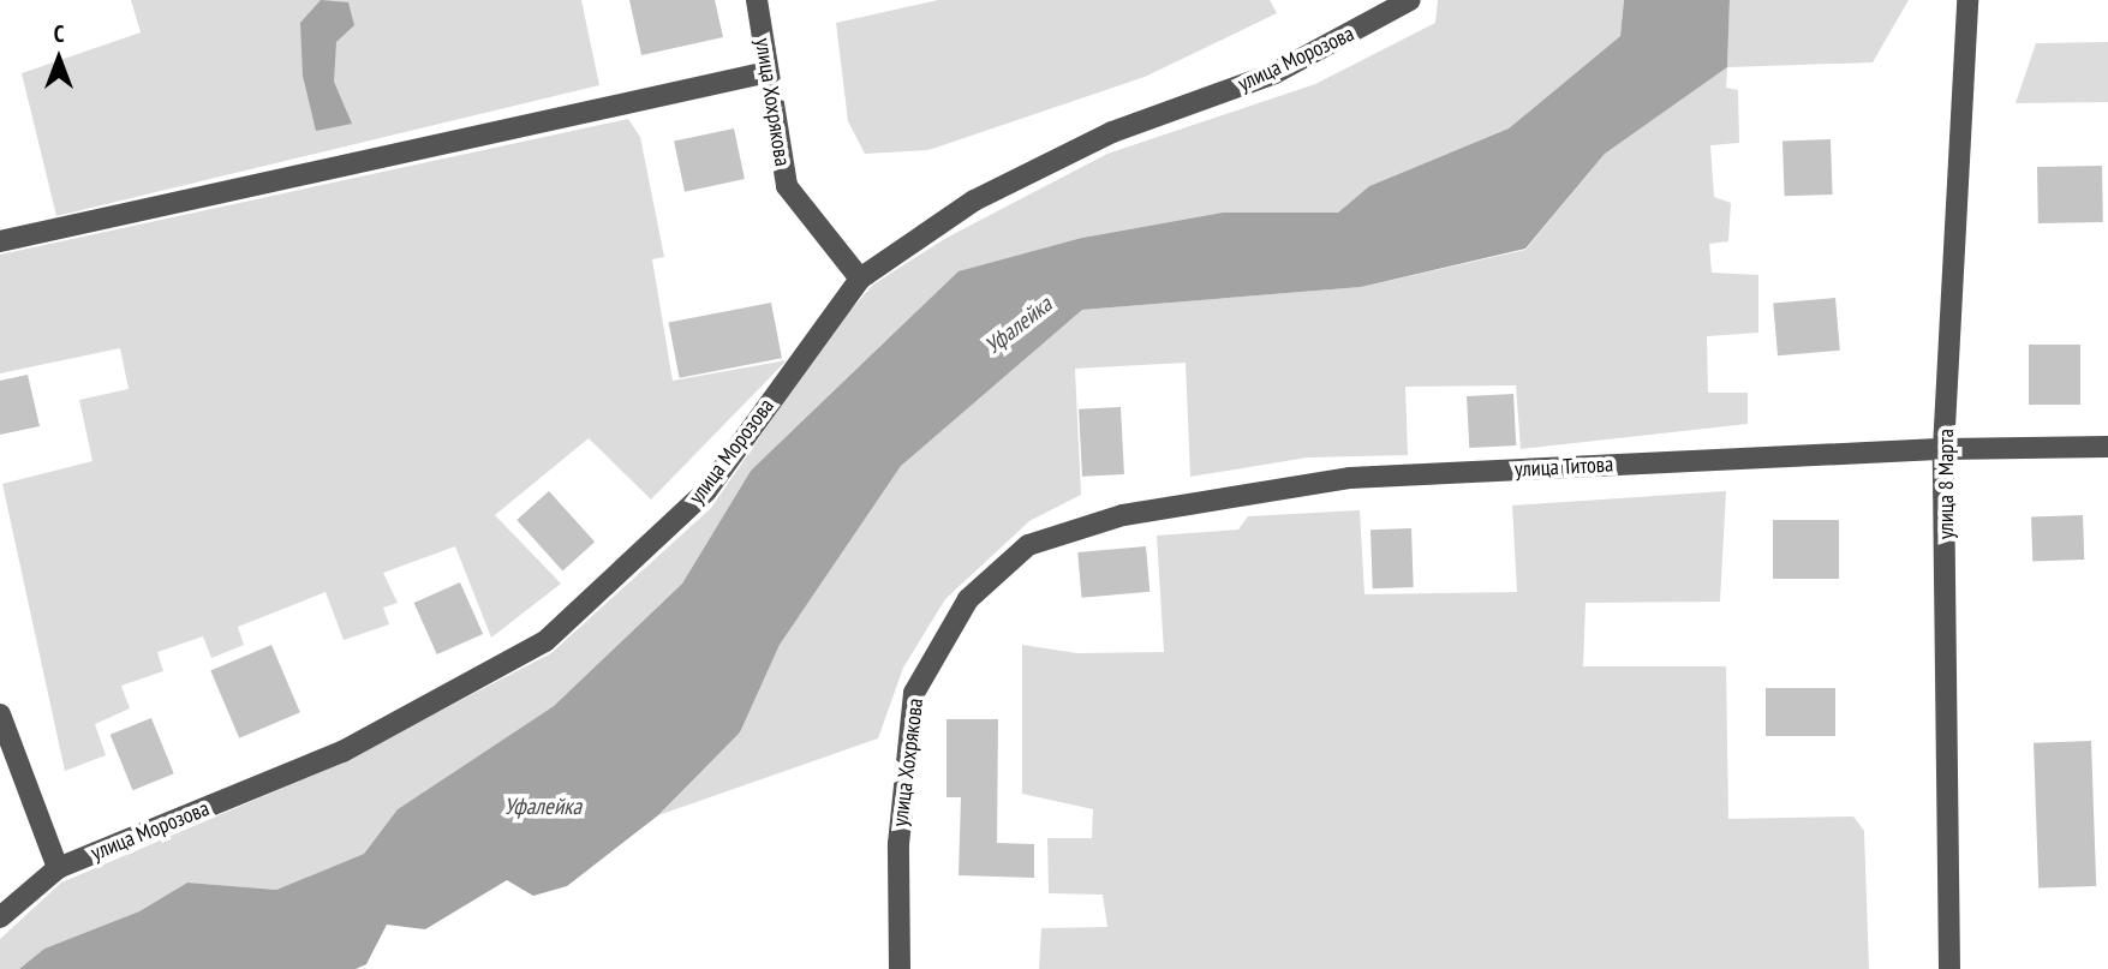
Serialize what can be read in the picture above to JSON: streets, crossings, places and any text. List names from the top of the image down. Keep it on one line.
{"streets":{"street":["улица Морозова","улица Хохрякова","улица Титова","улица 8 Марта"]},"crossings":[["улица Морозова","улица Хохрякова"],["улица Хохрякова","улица Титова"],["улица Титова","улица 8 Марта"]],"water":["Уфалейка"],"north":"top"}
